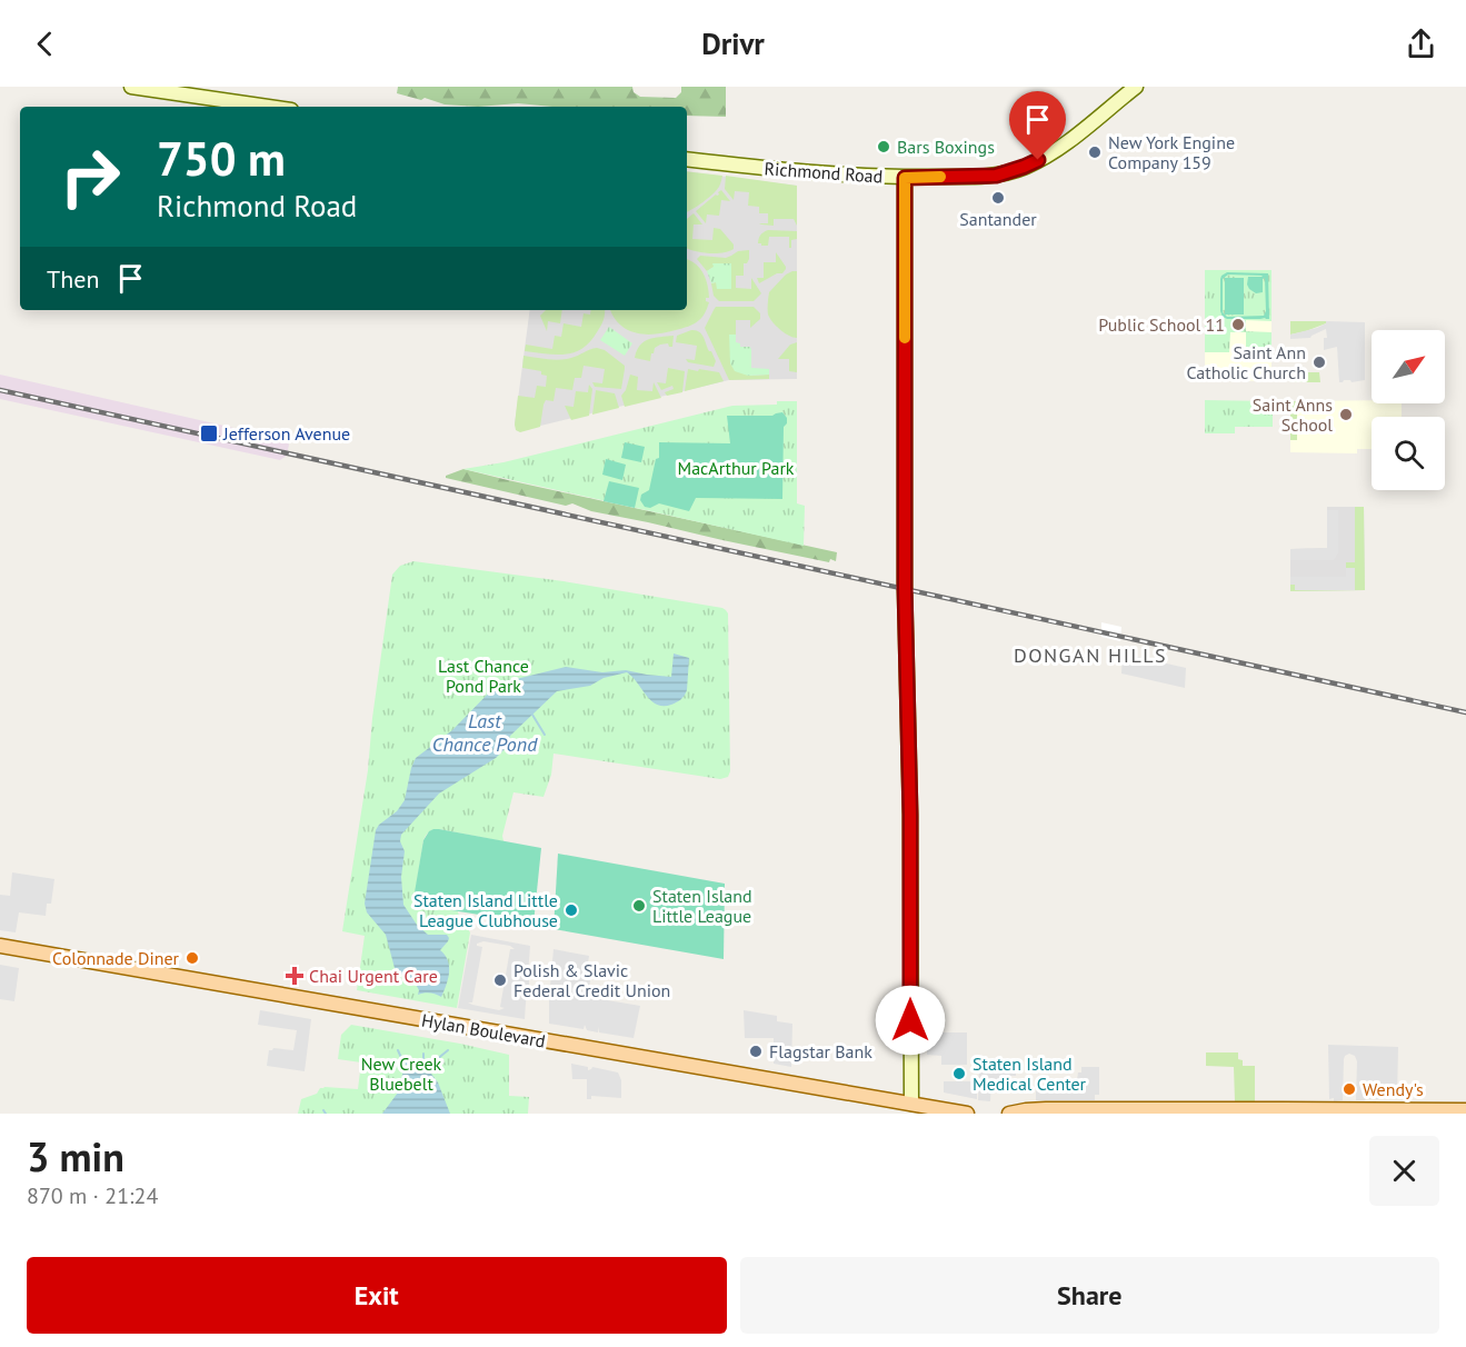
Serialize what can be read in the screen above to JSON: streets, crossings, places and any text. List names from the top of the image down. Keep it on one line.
{"streets":{"main road":["Hylan Boulevard"],"street":["Richmond Road"]},"districts":["DONGAN HILLS"],"water":["Last Chance Pond"],"parks":["MacArthur Park","Last Chance Pond Park","New Creek Bluebelt"],"places":{"other":["Bars Boxings","New York Engine Company 159","Santander","Public School 11","Saint Ann Catholic Church","Saint Anns School","Staten Island Little League","Staten Island Little League Clubhouse","Colonnade Diner","Polish & Slavic Federal Credit Union","Flagstar Bank","Staten Island Medical Center","Wendy's"],"transit":["Jefferson Avenue"],"health":["Chai Urgent Care"]},"north":"top right","page":{"header":"Drivr","turn":["750 m","Richmond Road"],"then":"Then","heading":["3 min","870 m · 21:24"],"buttons":["Exit","Share"]}}
